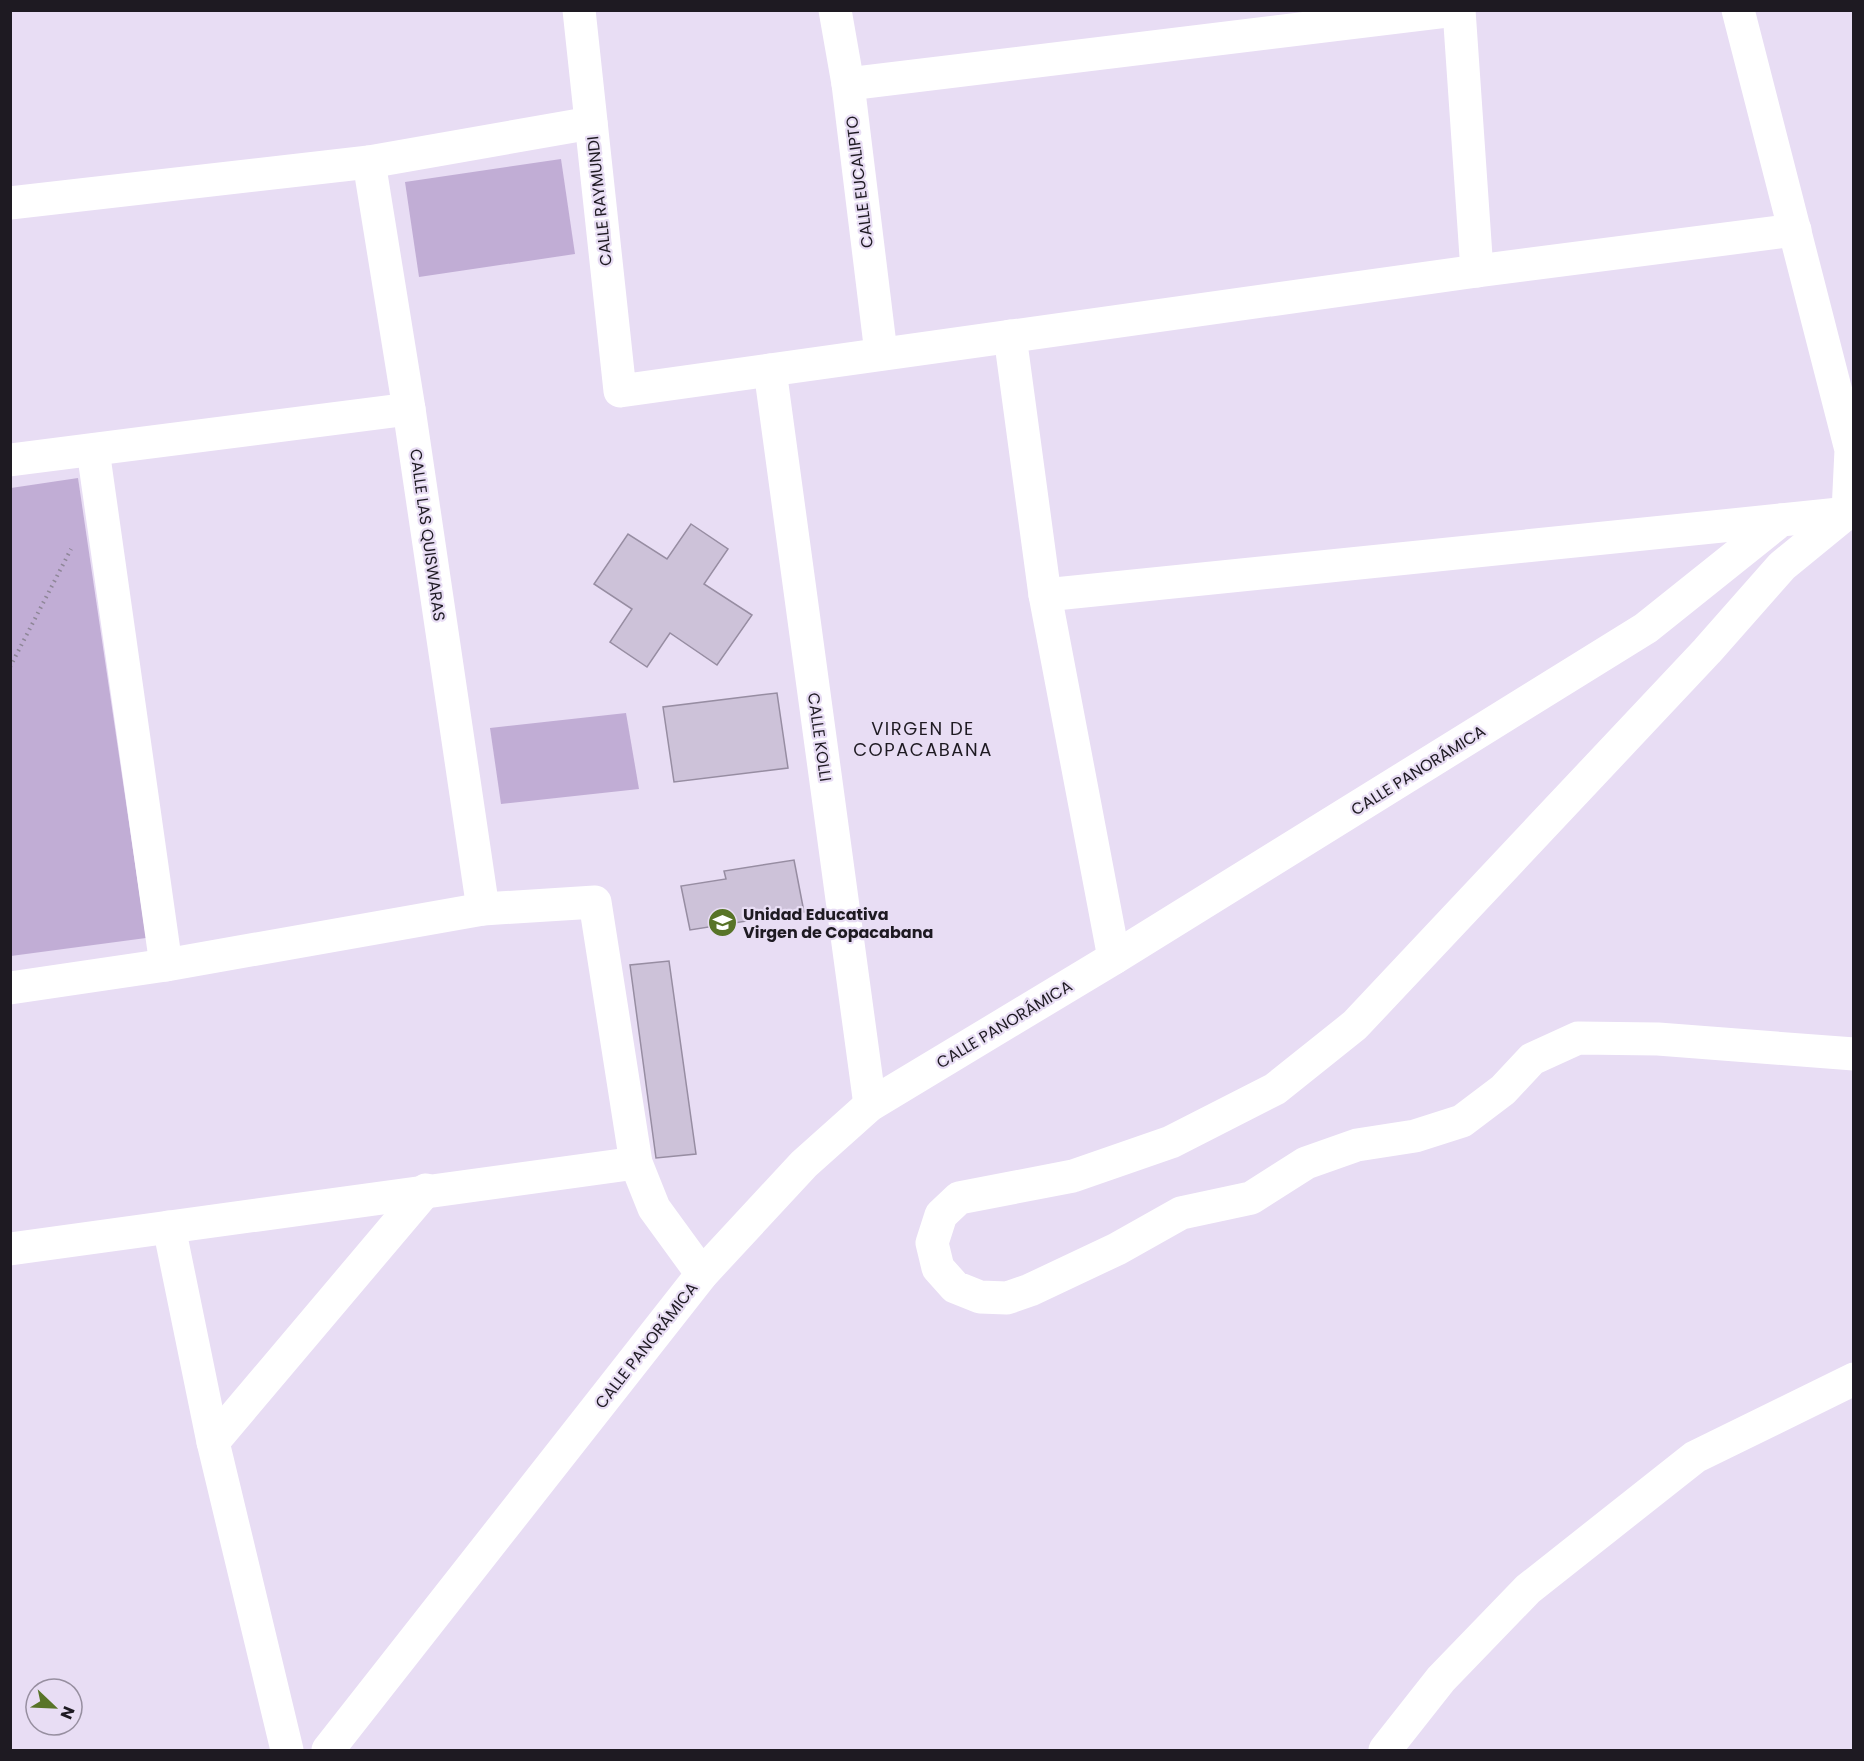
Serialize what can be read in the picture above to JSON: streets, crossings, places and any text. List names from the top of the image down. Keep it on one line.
{"streets":{"street":["CALLE EUCALIPTO","CALLE RAYMUNDI","CALLE LAS QUISWARAS","CALLE KOLLI","CALLE PANORÁMICA"]},"crossings":[["CALLE RAYMUNDI","CALLE KOLLI"],["CALLE KOLLI","CALLE PANORÁMICA"]],"districts":["VIRGEN DE COPACABANA"],"places":{"school or university":["Unidad Educativa Virgen de Copacabana"]},"north":"bottom right"}
